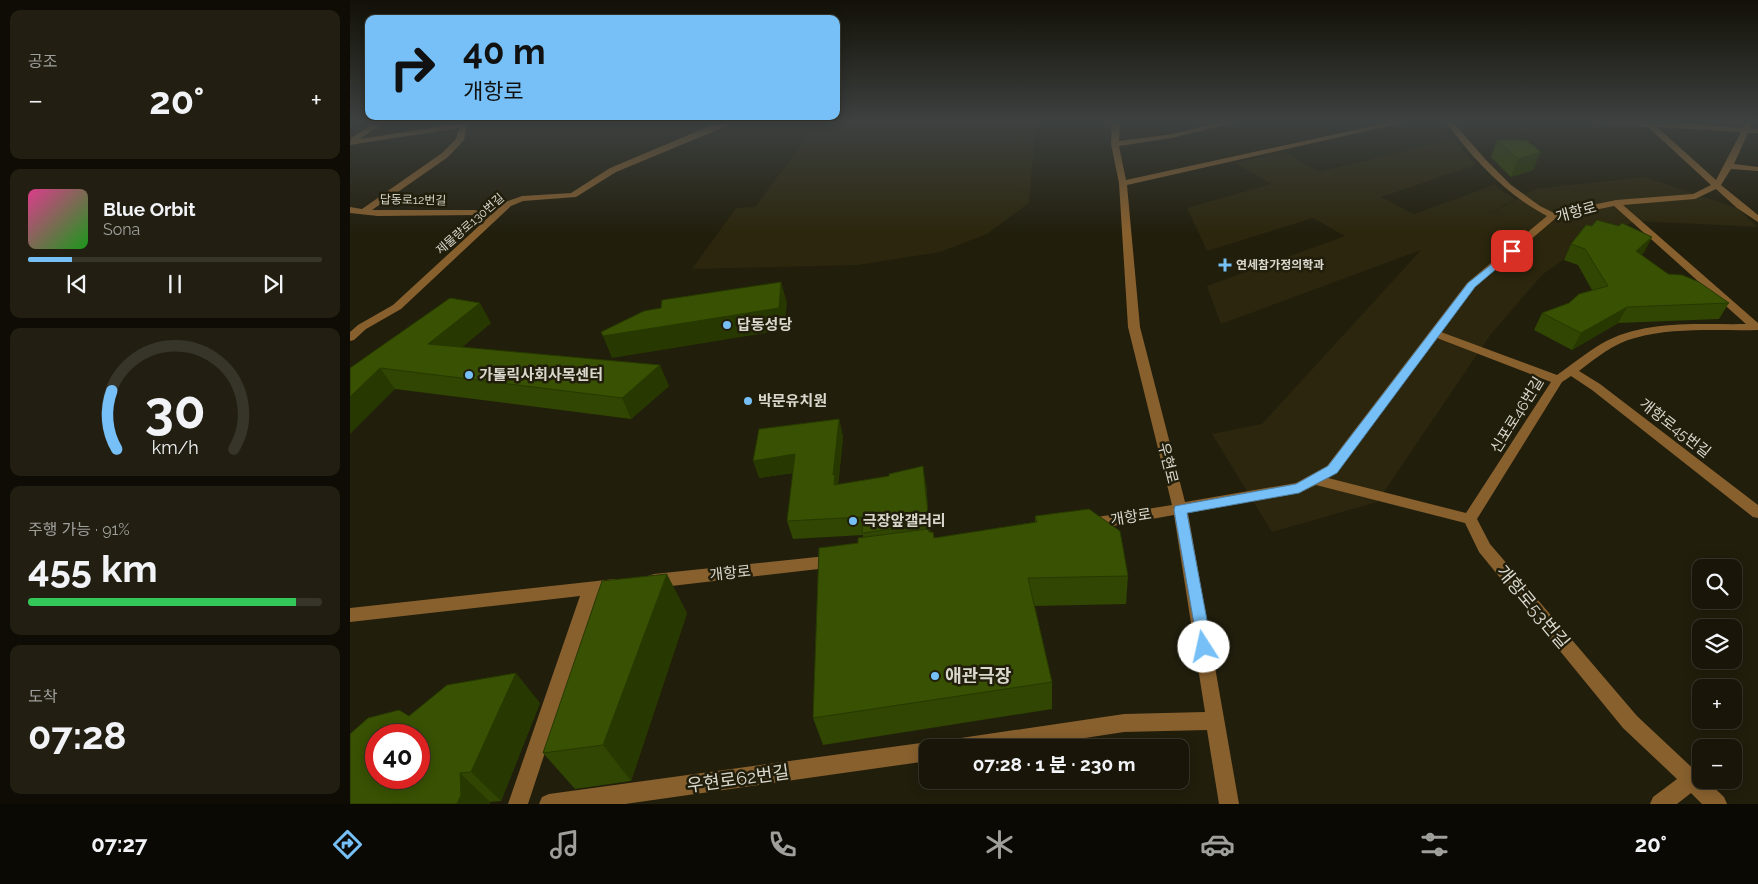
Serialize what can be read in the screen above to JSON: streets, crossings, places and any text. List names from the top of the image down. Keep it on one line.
{"streets":{"street":["답동로12번길","개항로","제물량로130번길","신포로46번길","개항로45번길","우현로","개항로53번길","우현로62번길"]},"crossings":[["개항로","신포로46번길"],["개항로","우현로"],["신포로46번길","개항로45번길"],["신포로46번길","개항로53번길"]],"places":{"health":["연세참가정의학과"],"other":["답동성당","가톨릭사회사목센터","박문유치원","극장앞갤러리","애관극장"]},"page":{"tile":["공조",["주행 가능 · 91%","455 km"],["도착","07:28"]],"turn":["40 m","개항로"],"heat":["−","20°","+"],"song":["Blue Orbit","Sona"],"map_buttons":["+","−"],"limit":"40","trip":"07:28 · 1 분 · 230 m","tabs":["07:27","20°"],"gauge":["30","km/h"]}}
